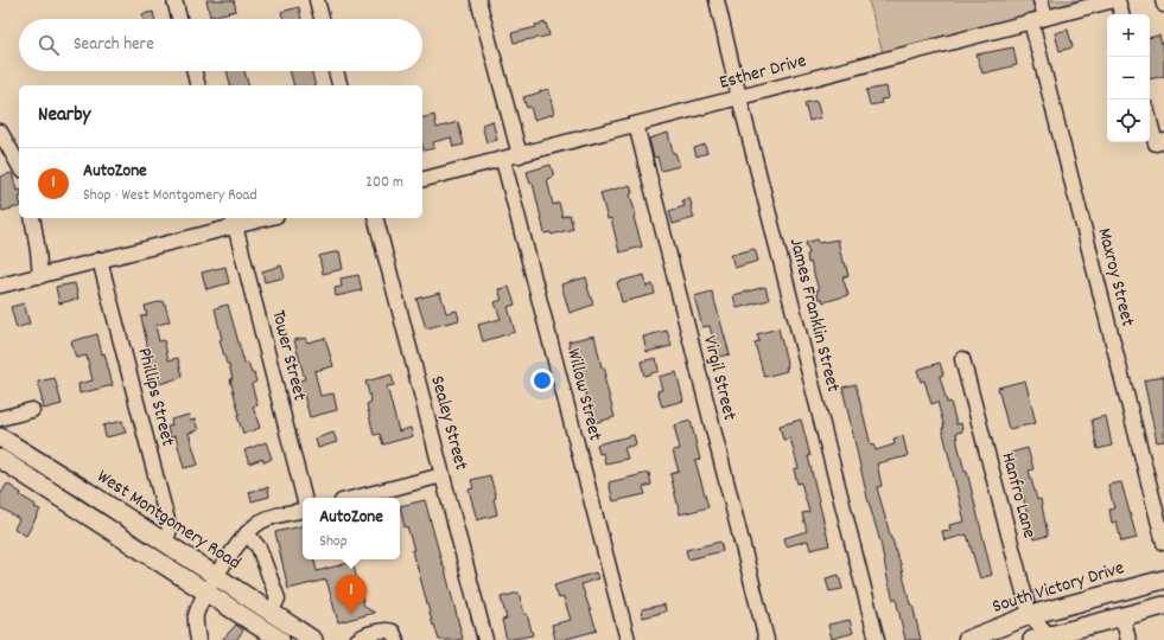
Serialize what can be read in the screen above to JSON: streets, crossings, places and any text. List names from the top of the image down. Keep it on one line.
{"streets":{"main road":["West Montgomery Road","South Victory Drive"],"street":["Esther Drive","Maxroy Street","James Franklin Street","Tower Street","Virgil Street","Willow Street","Phillips Street","Sealey Street","Hanfro Lane"]},"crossings":[["Esther Drive","Maxroy Street"],["Esther Drive","James Franklin Street"],["Esther Drive","Virgil Street"],["Esther Drive","Willow Street"],["Phillips Street","West Montgomery Road"],["Hanfro Lane","South Victory Drive"]],"page":{"map_buttons":["+","−"],"search":"Search here","heading":"Nearby","list":[{"mark":"1","name":"AutoZone","note":"Shop · West Montgomery Road","value":"200 m"}],"popup":["AutoZone","Shop"],"pins":"1"}}
